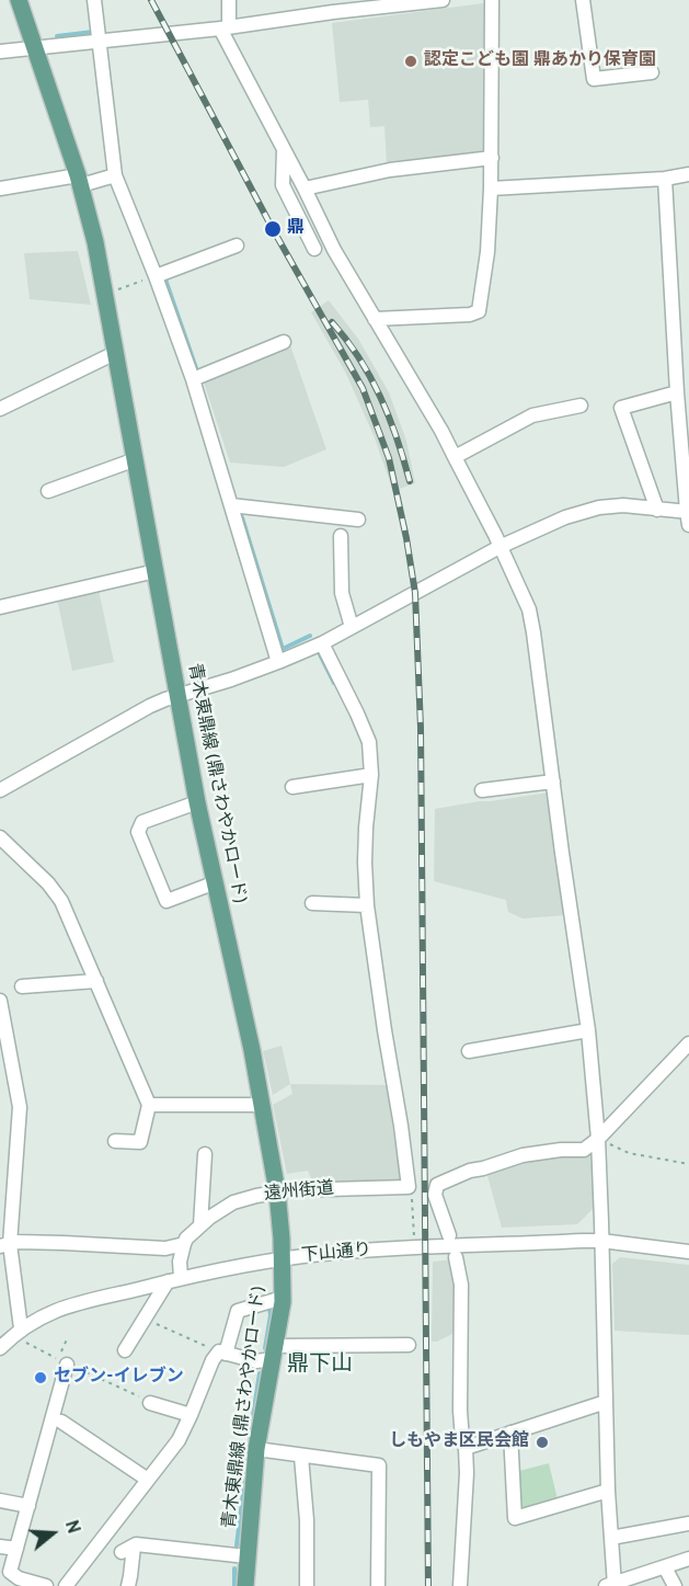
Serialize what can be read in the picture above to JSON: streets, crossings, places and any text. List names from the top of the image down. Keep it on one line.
{"streets":{"main road":["青木東鼎線 (鼎さわやかロード)"],"street":["遠州街道","下山通り"]},"crossings":[["青木東鼎線 (鼎さわやかロード)","遠州街道"],["青木東鼎線 (鼎さわやかロード)","下山通り"]],"districts":["鼎下山"],"places":["認定こども園 鼎あかり保育園","鼎","セブン-イレブン","しもやま区民会館"],"north":"right"}
